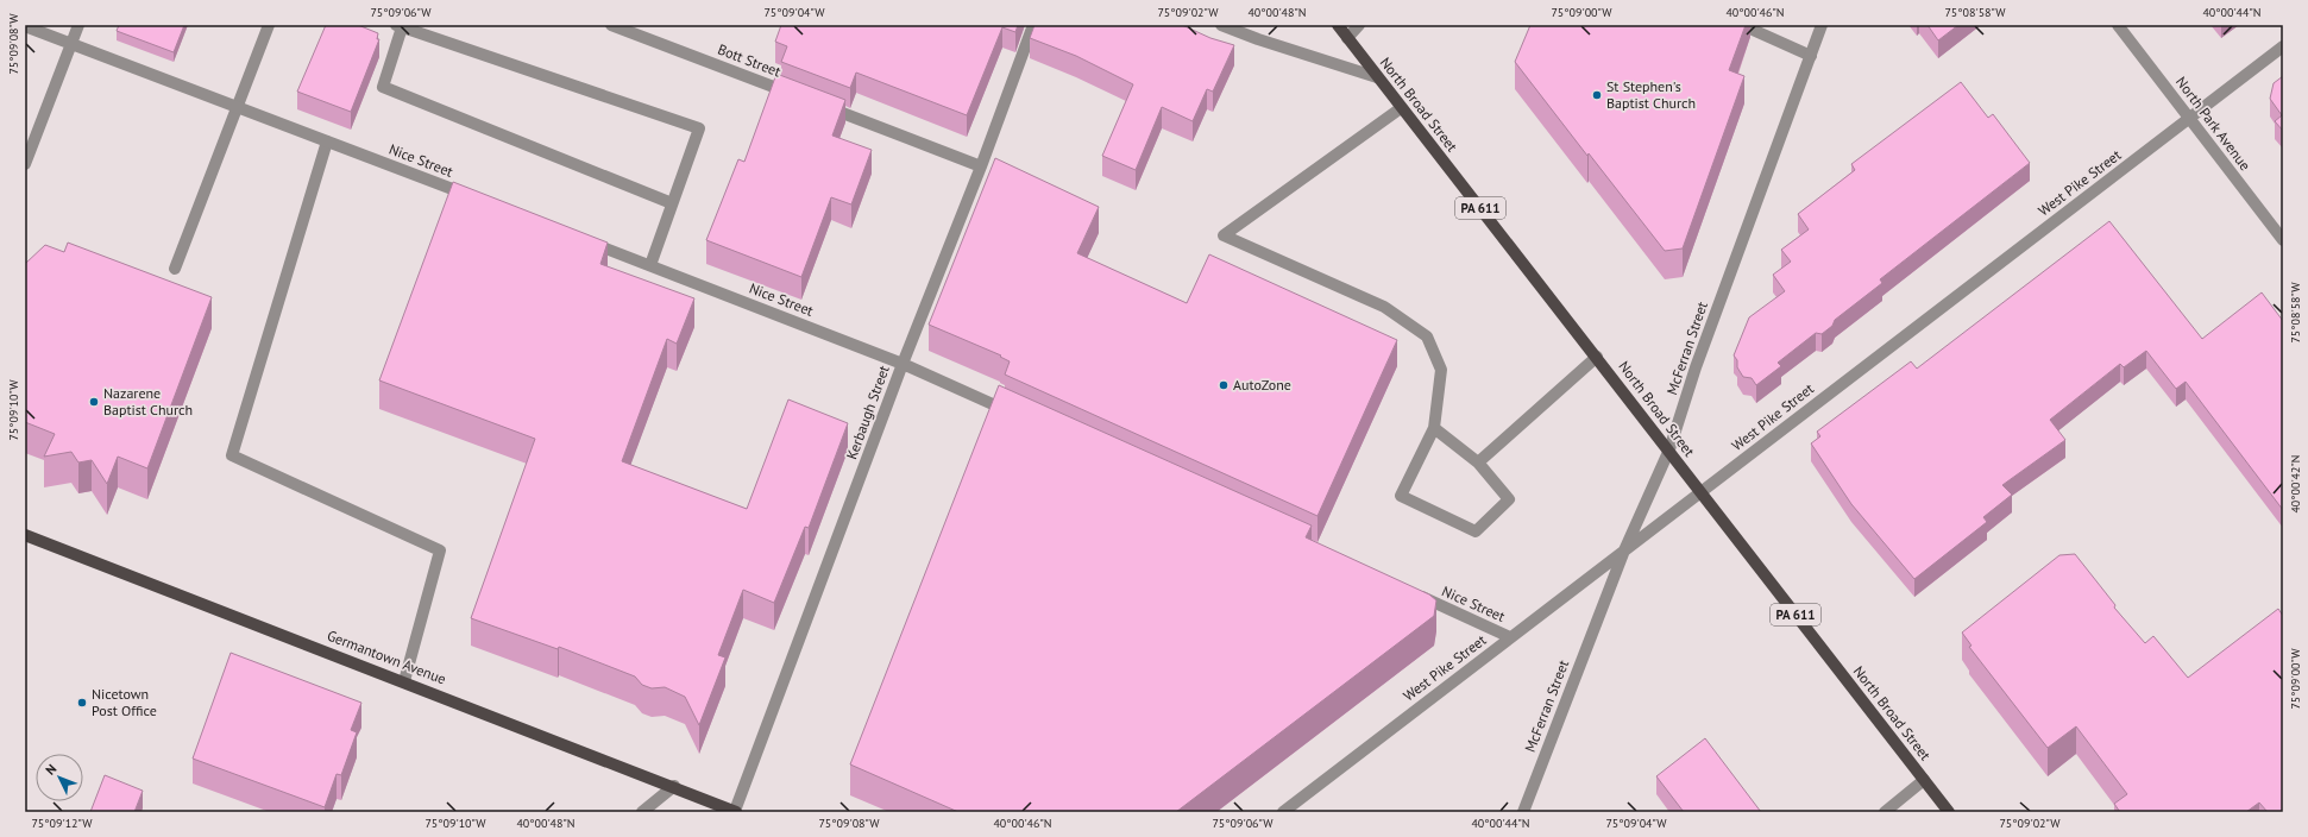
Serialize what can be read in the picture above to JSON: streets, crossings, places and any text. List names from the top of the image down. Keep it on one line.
{"streets":{"main road":["North Broad Street","PA 611","Germantown Avenue"],"street":["Bott Street","North Park Avenue","Nice Street","West Pike Street","McFerran Street","Kerbaugh Street"]},"crossings":[["North Broad Street","West Pike Street"],["North Broad Street","McFerran Street"],["North Park Avenue","West Pike Street"],["Nice Street","West Pike Street"],["Nice Street","Kerbaugh Street"],["West Pike Street","McFerran Street"],["Kerbaugh Street","Germantown Avenue"]],"places":["St Stephen's Baptist Church","AutoZone","Nazarene Baptist Church","Nicetown Post Office"],"north":"top left","coordinates":["75°09'06\"W","75°09'04\"W","75°09'02\"W","40°00'48\"N","75°09'00\"W","40°00'46\"N","75°08'58\"W","40°00'44\"N","75°09'08\"W","75°09'10\"W","40°00'42\"N","75°09'12\"W"]}
